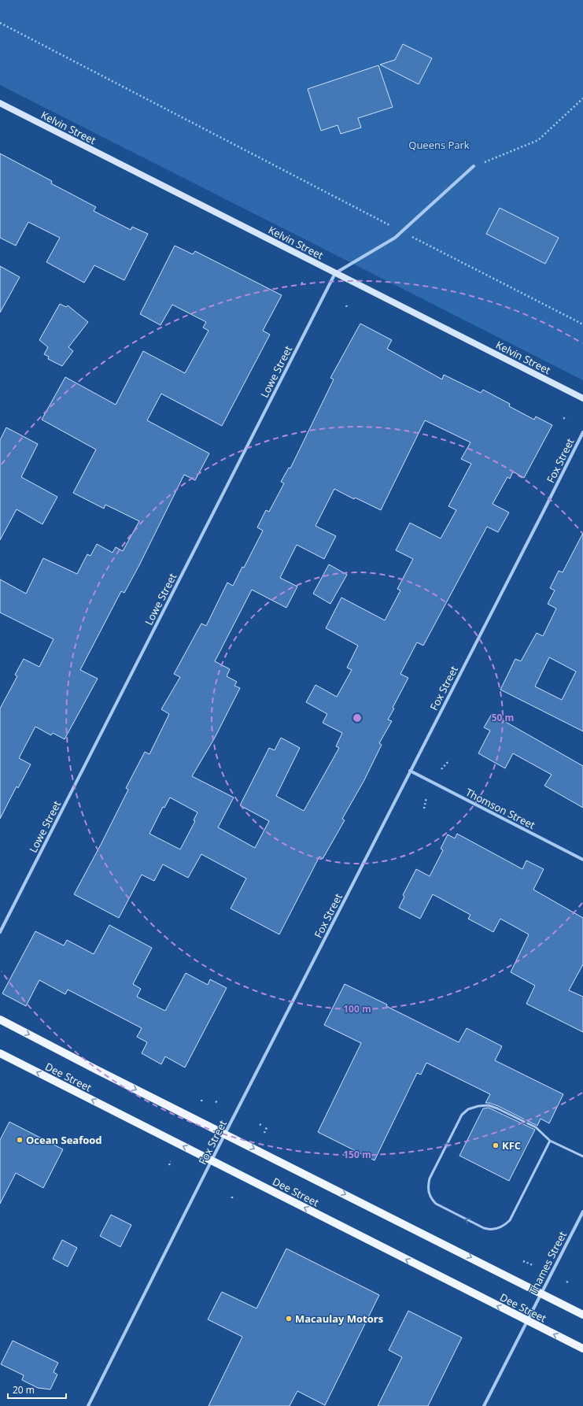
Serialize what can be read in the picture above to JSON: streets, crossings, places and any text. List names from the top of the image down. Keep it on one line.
{"streets":{"main road":["Kelvin Street","Dee Street"],"street":["Lowe Street","Fox Street","Thomson Street","Thames Street"]},"crossings":[["Kelvin Street","Lowe Street"],["Fox Street","Thomson Street"],["Fox Street","Dee Street"],["Dee Street","Thames Street"]],"parks":["Queens Park"],"places":["Ocean Seafood","KFC","Macaulay Motors"],"scale_bar":"20 m","rings":["50 m","100 m","150 m"]}
